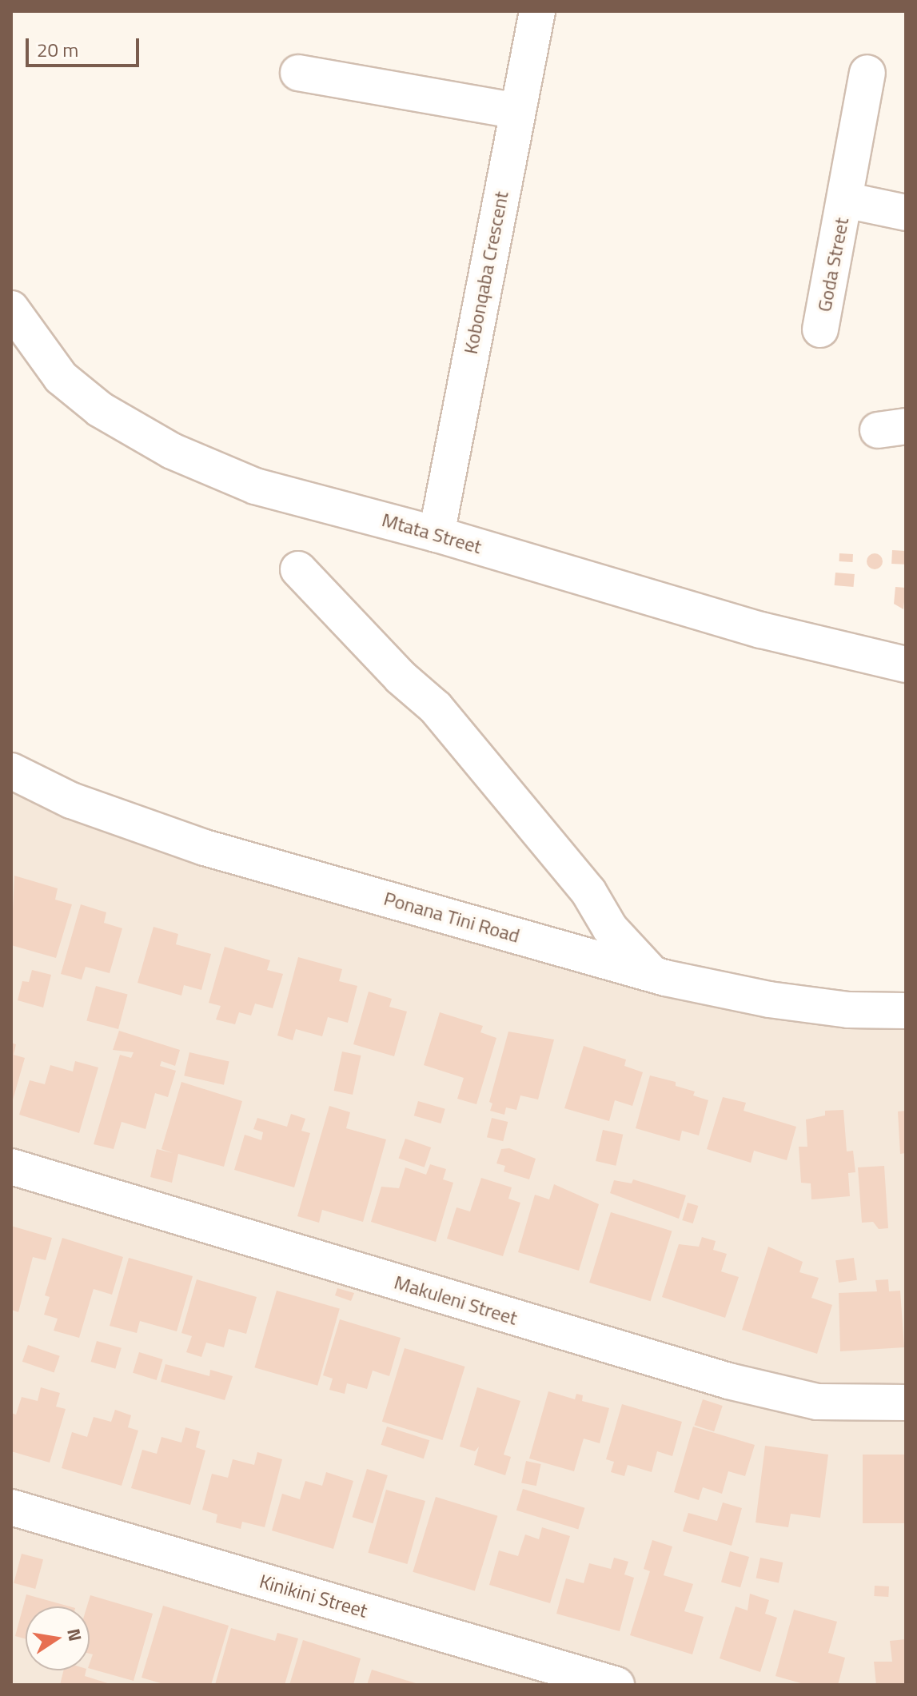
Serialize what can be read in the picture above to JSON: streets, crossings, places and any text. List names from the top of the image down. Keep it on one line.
{"streets":{"street":["Goda Street","Kobonqaba Crescent","Mtata Street","Ponana Tini Road","Makuleni Street","Kinikini Street"]},"crossings":[["Kobonqaba Crescent","Mtata Street"]],"scale_bar":"20 m","north":"right"}
